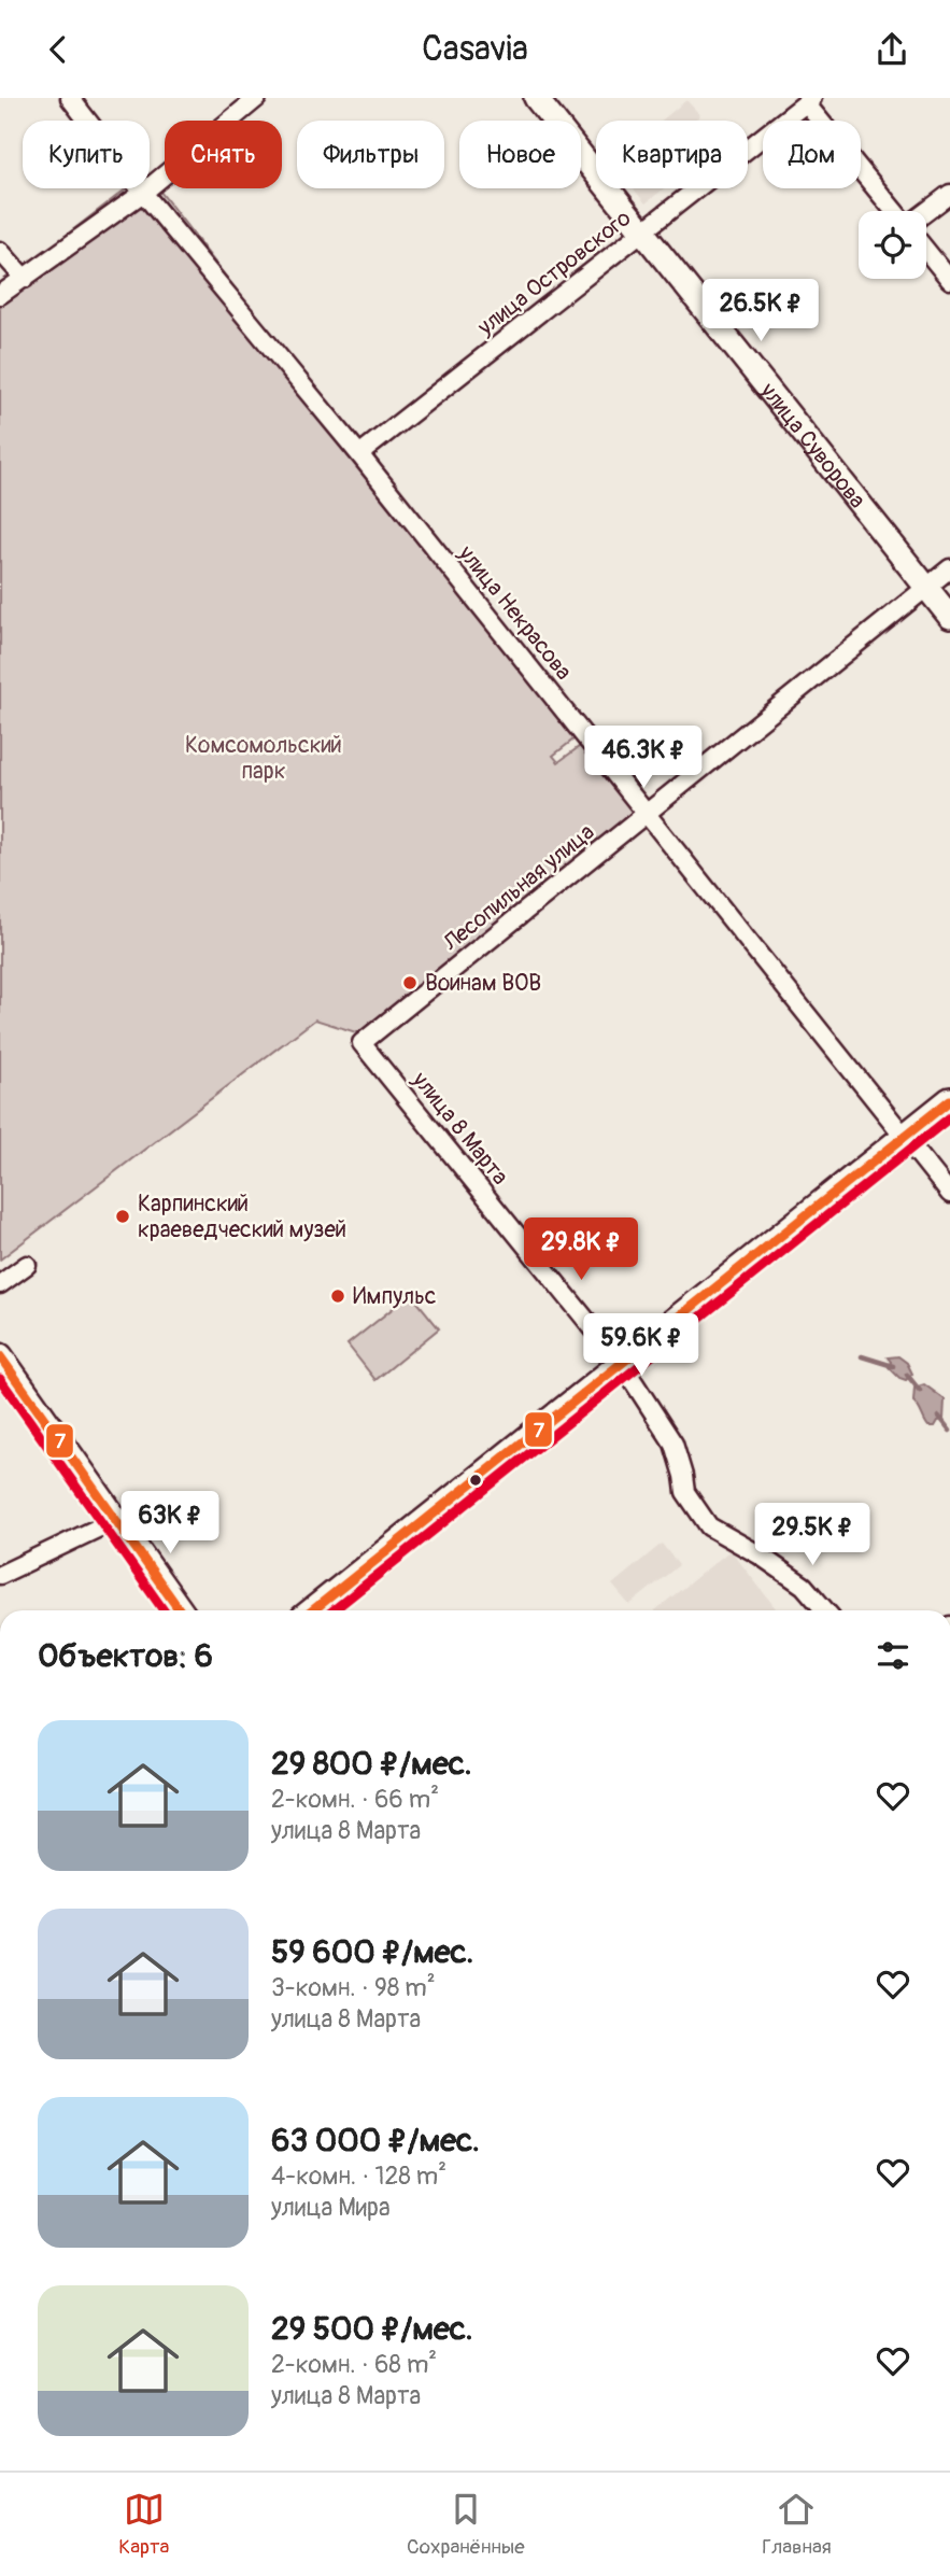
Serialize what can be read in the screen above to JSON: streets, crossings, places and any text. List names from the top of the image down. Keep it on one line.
{"streets":{"street":["улица Островского","улица Суворова","улица Некрасова","Лесопильная улица","улица 8 Марта"]},"crossings":[["улица Островского","улица Суворова"],["улица Островского","улица Некрасова"],["улица Суворова","Лесопильная улица"],["улица Некрасова","Лесопильная улица"],["Лесопильная улица","улица 8 Марта"]],"parks":["Комсомольский парк"],"places":["Воинам ВОВ","Карпинский краеведческий музей","Импульс"],"lines":["transit line 7"],"page":{"header":"Casavia","chip":["Купить","Снять","Фильтры","Новое","Квартира","Дом"],"price":["26.5K ₽","46.3K ₽","29.8K ₽","59.6K ₽","63K ₽","29.5K ₽"],"heading":"Объектов: 6","list":[{"name":"29 800 ₽/мес.","note":"2-комн. · 66 m² · улица 8 Марта"},{"name":"59 600 ₽/мес.","note":"3-комн. · 98 m² · улица 8 Марта"},{"name":"63 000 ₽/мес.","note":"4-комн. · 128 m² · улица Мира"},{"name":"29 500 ₽/мес.","note":"2-комн. · 68 m² · улица 8 Марта"}],"tabs":["Карта","Сохранённые","Главная"]}}
